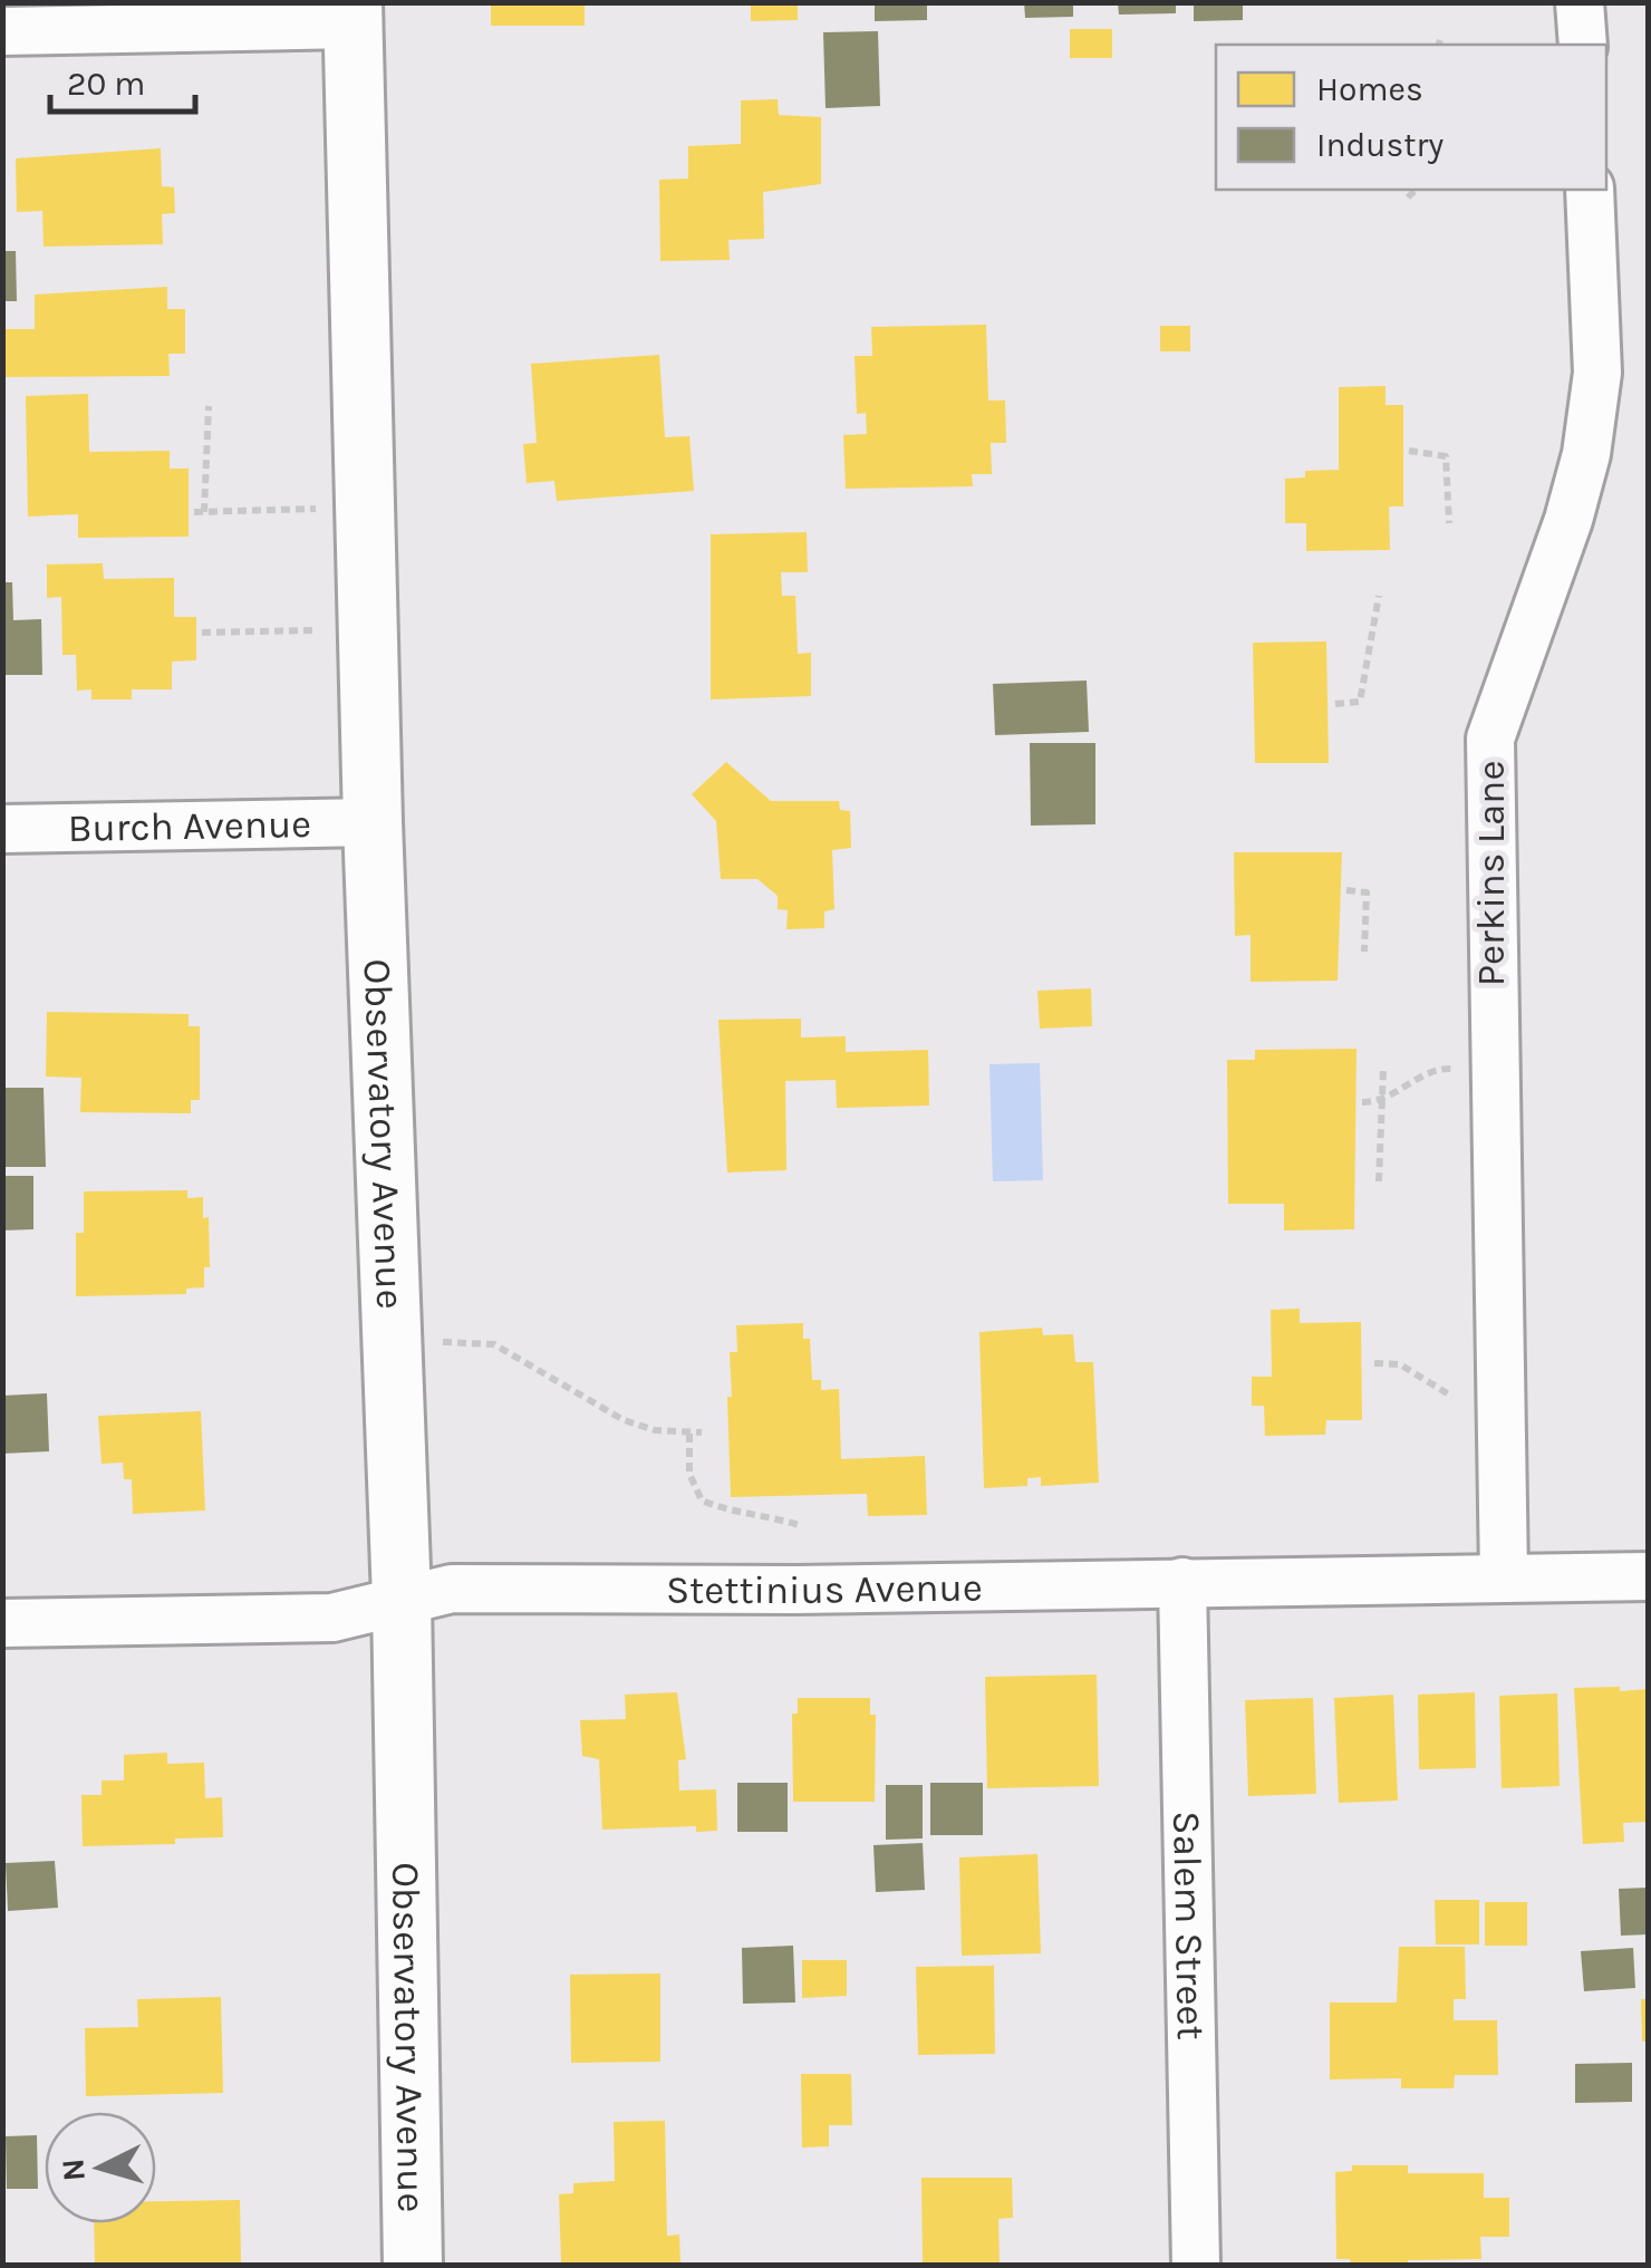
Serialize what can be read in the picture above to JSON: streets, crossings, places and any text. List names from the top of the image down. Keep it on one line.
{"streets":{"street":["Burch Avenue","Perkins Lane","Observatory Avenue","Stettinius Avenue","Salem Street"]},"crossings":[["Burch Avenue","Observatory Avenue"],["Perkins Lane","Stettinius Avenue"],["Observatory Avenue","Stettinius Avenue"],["Stettinius Avenue","Salem Street"]],"legend":["Homes","Industry"],"scale_bar":"20 m","north":"left"}
